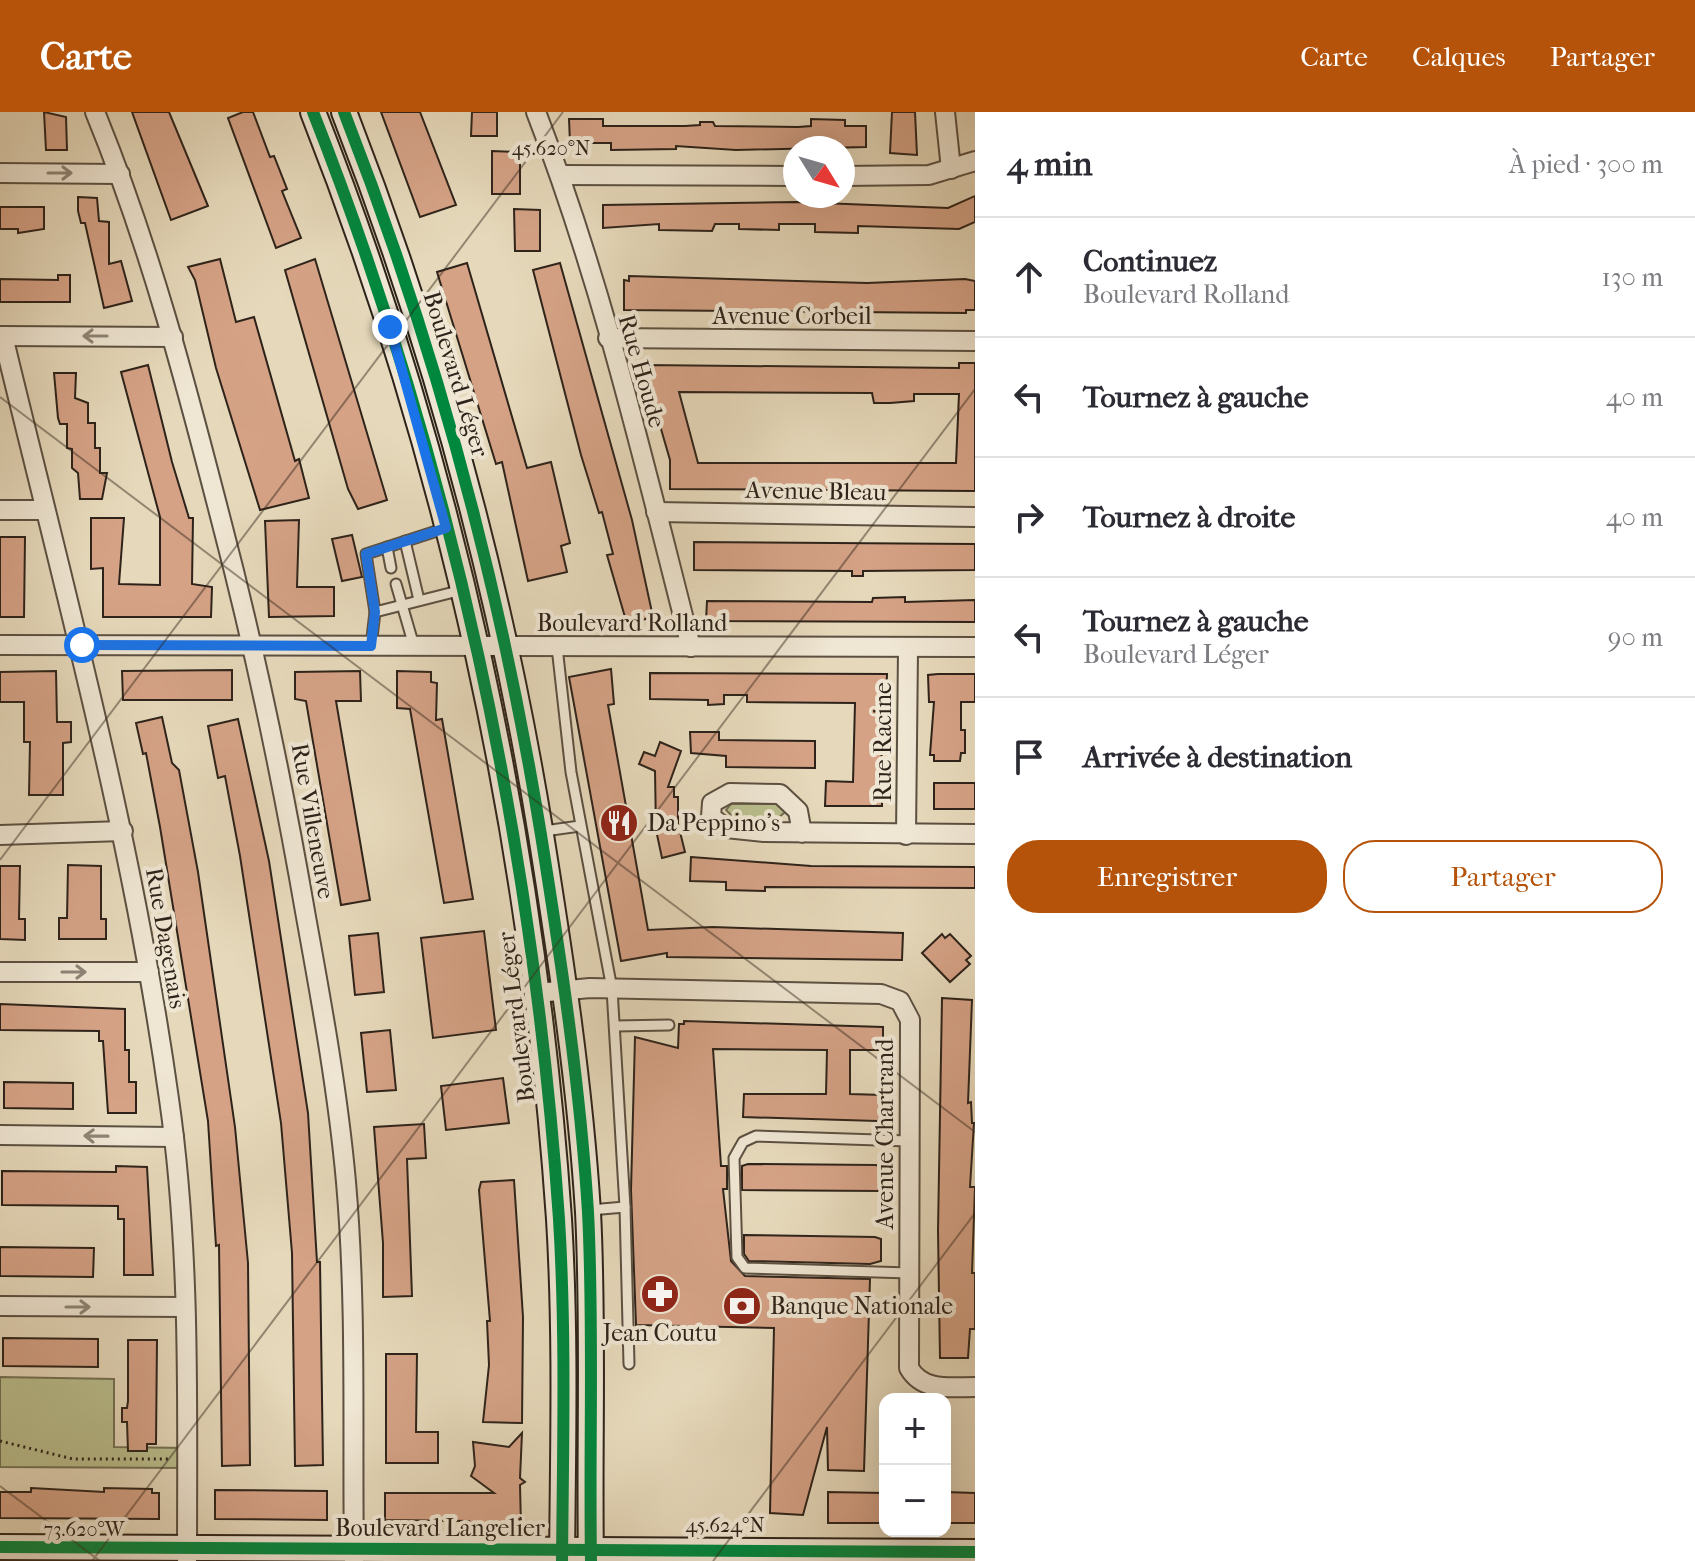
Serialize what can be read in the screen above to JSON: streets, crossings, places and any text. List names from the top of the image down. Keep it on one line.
{"streets":{"main road":["Boulevard Léger","Boulevard Langelier"],"street":["Avenue Corbeil","Rue Houde","Avenue Bleau","Boulevard Rolland","Rue Racine","Rue Villeneuve","Rue Dagenais","Avenue Chartrand"]},"crossings":[["Avenue Corbeil","Rue Houde"],["Rue Houde","Avenue Bleau"],["Rue Houde","Boulevard Rolland"],["Boulevard Léger","Boulevard Rolland"],["Boulevard Léger","Avenue Chartrand"],["Boulevard Léger","Boulevard Langelier"],["Boulevard Rolland","Rue Racine"],["Boulevard Rolland","Rue Villeneuve"],["Boulevard Rolland","Rue Dagenais"],["Rue Villeneuve","Boulevard Langelier"],["Rue Dagenais","Boulevard Langelier"]],"places":{"restaurant":["Da Peppino's"],"pharmacy":["Jean Coutu"],"bank":["Banque Nationale"]},"north":"bottom right","page":{"header":"Carte","nav":["Carte","Calques","Partager"],"heading":["4 min","À pied · 300 m"],"list":[["Continuez","Boulevard Rolland","130 m"],["Tournez à gauche","40 m"],["Tournez à droite","40 m"],["Tournez à gauche","Boulevard Léger","90 m"],"Arrivée à destination"],"buttons":["Enregistrer","Partager"],"map_buttons":["+","−"]},"coordinates":["45.620°N","45.624°N","73.620°W"]}
